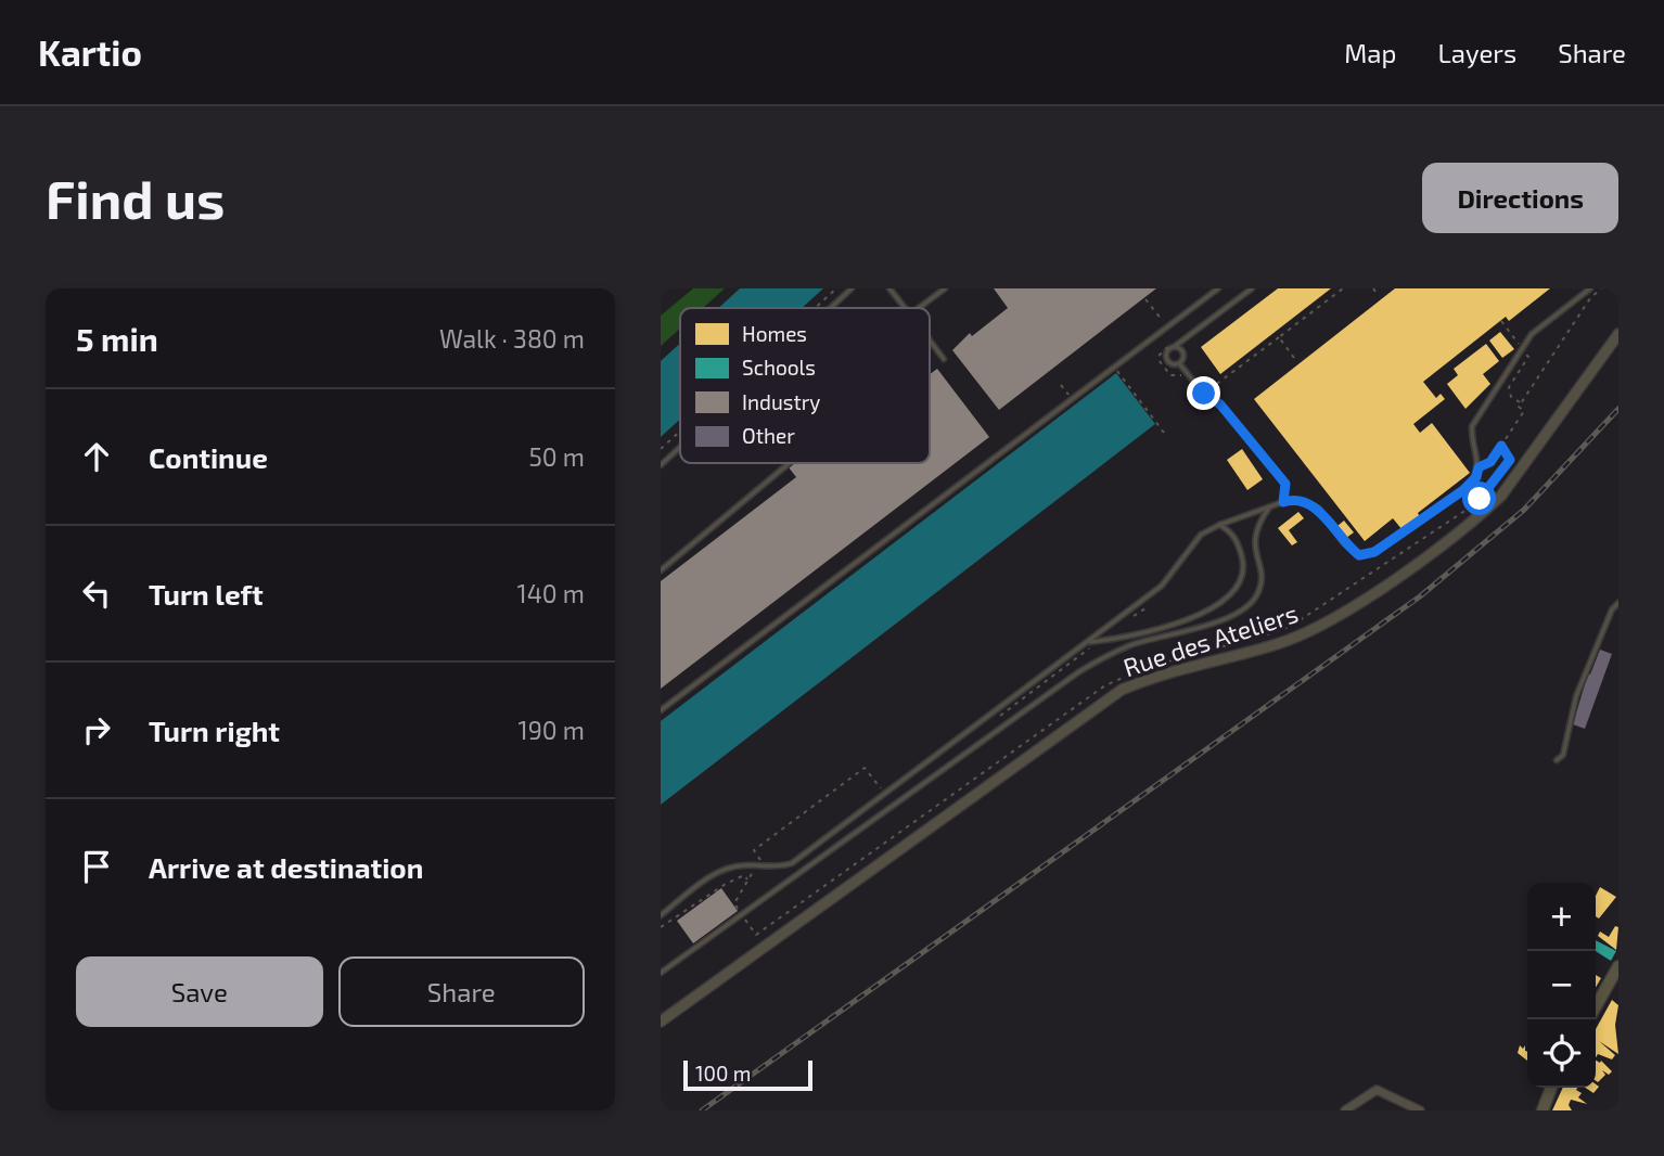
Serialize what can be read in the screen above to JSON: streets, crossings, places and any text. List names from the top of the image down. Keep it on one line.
{"streets":{"street":["Rue des Ateliers"]},"legend":["Homes","Schools","Industry","Other"],"scale_bar":"100 m","page":{"header":"Kartio","nav":["Map","Layers","Share"],"buttons":["Directions",["Save","Share"]],"title":"Find us","heading":["5 min","Walk · 380 m"],"list":[["Continue","50 m"],["Turn left","140 m"],["Turn right","190 m"],"Arrive at destination"],"map_buttons":["+","−"],"scale":"100 m"}}
